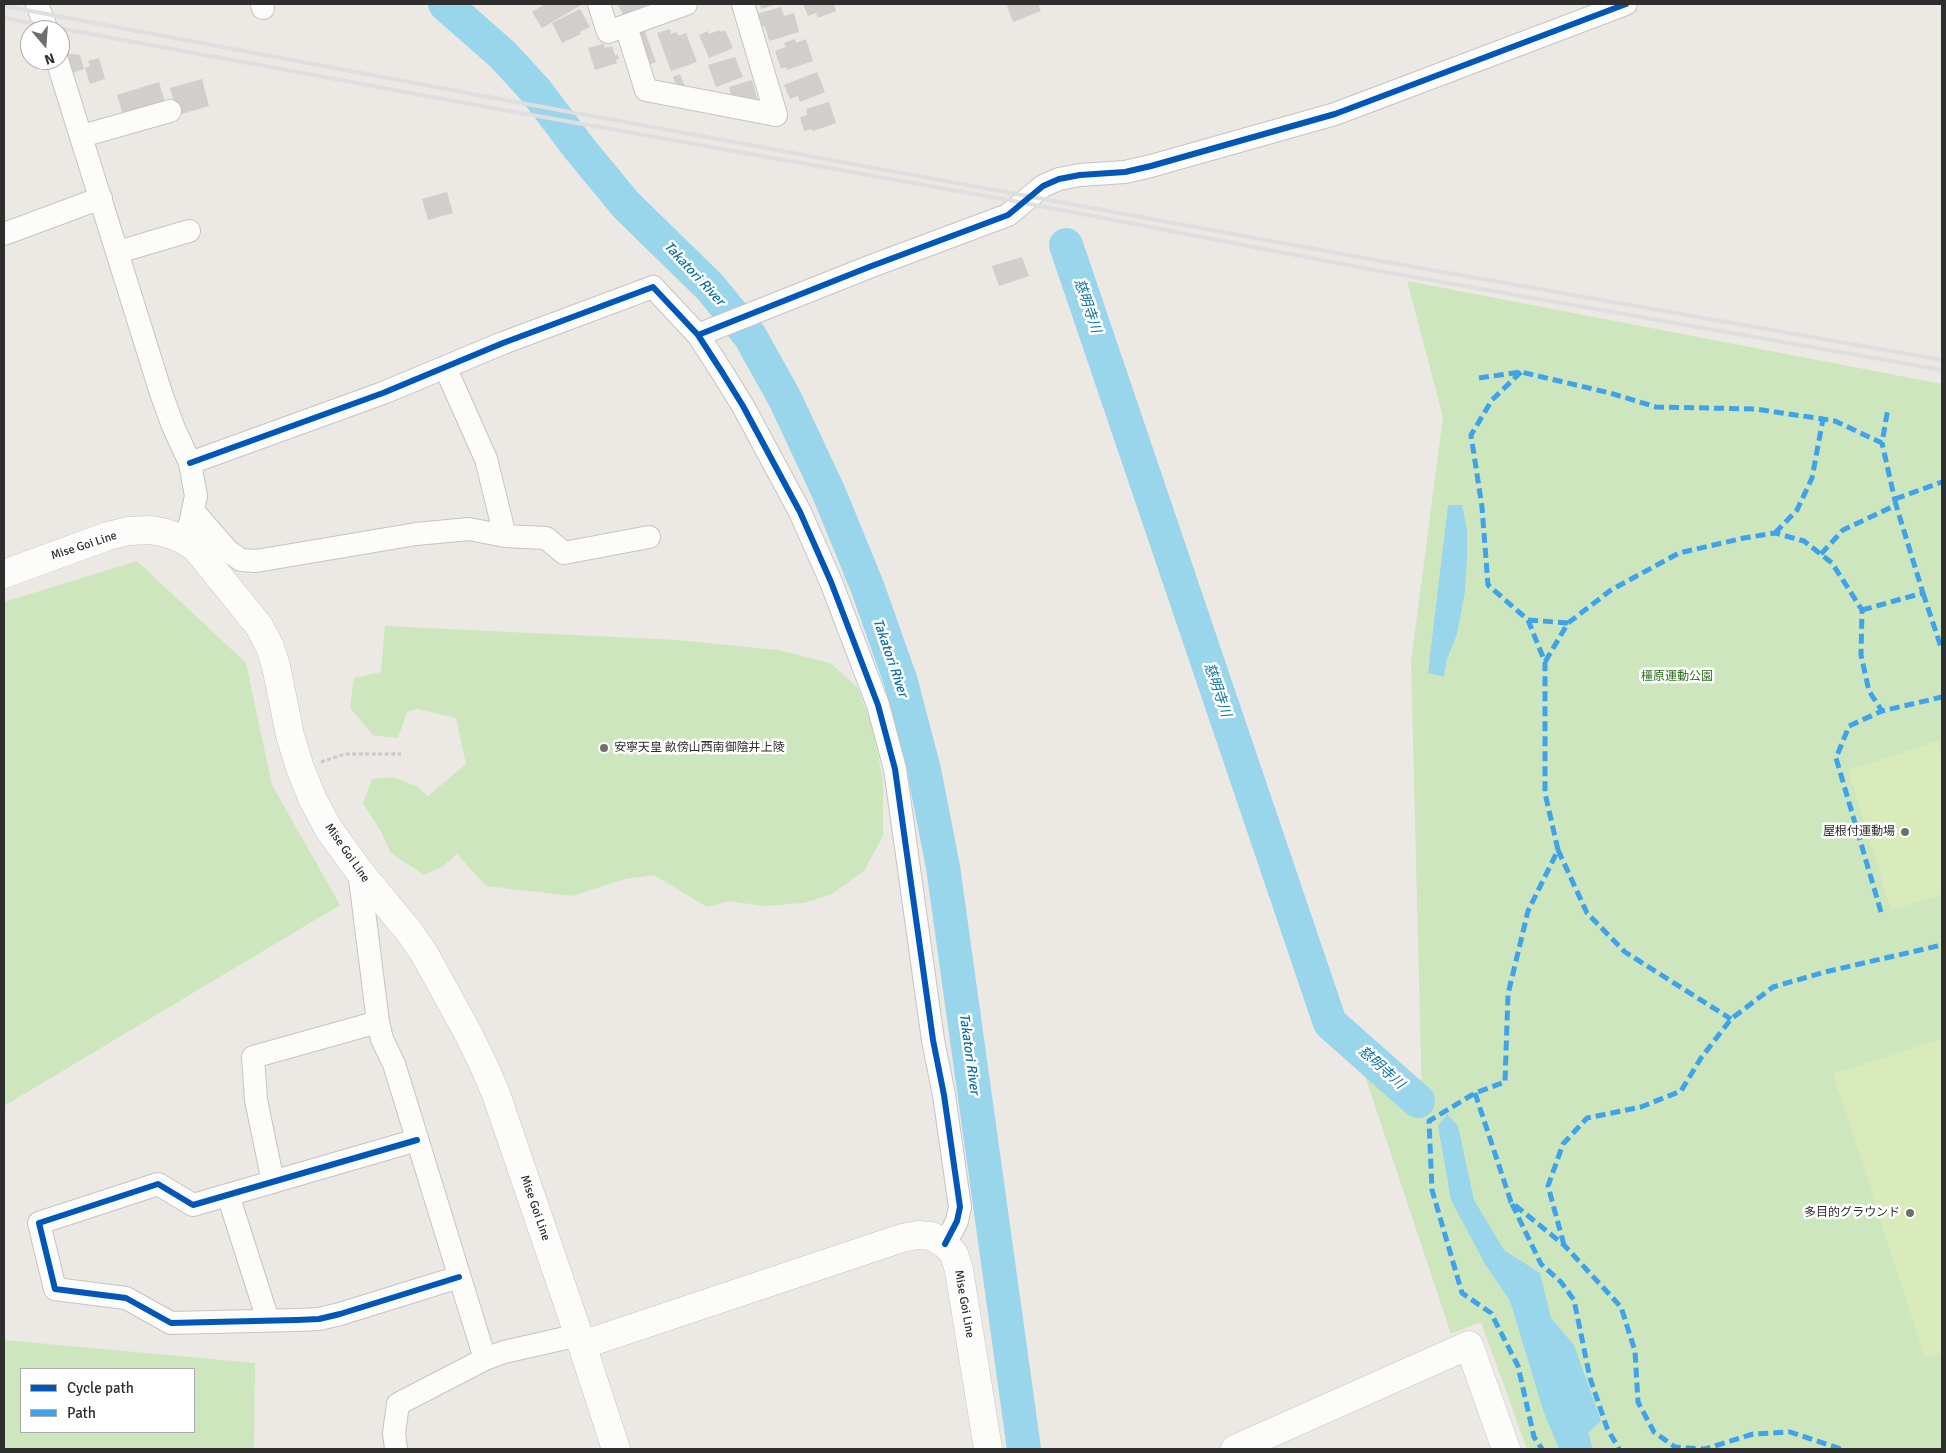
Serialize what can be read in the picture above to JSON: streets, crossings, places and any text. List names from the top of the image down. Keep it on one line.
{"streets":{"main road":["Mise Goi Line"]},"water":["Takatori River","慈明寺川"],"parks":["橿原運動公園"],"places":["安寧天皇 畝傍山西南御陰井上陵","屋根付運動場","多目的グラウンド"],"legend":["Cycle path","Path"],"north":"bottom"}
